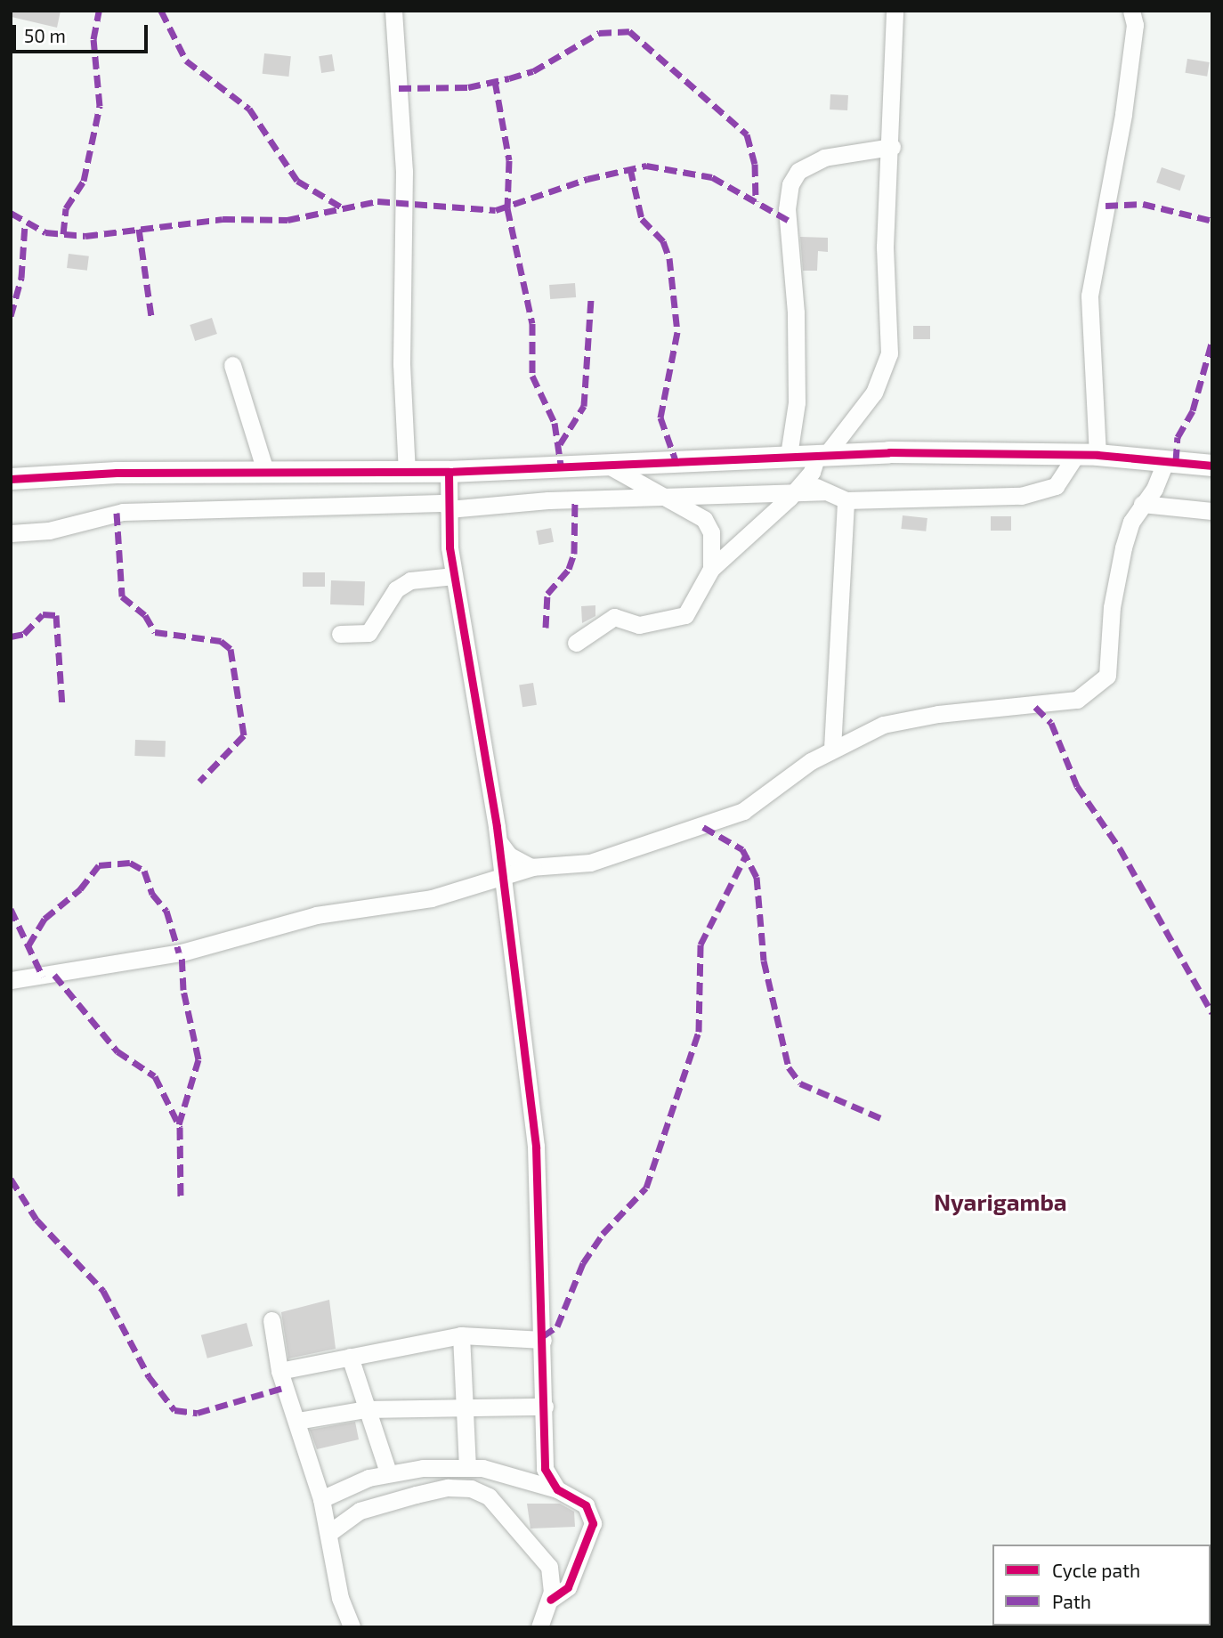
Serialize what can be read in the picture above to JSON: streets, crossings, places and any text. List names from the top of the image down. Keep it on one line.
{"districts":["Nyarigamba"],"legend":["Cycle path","Path"],"scale_bar":"50 m"}
